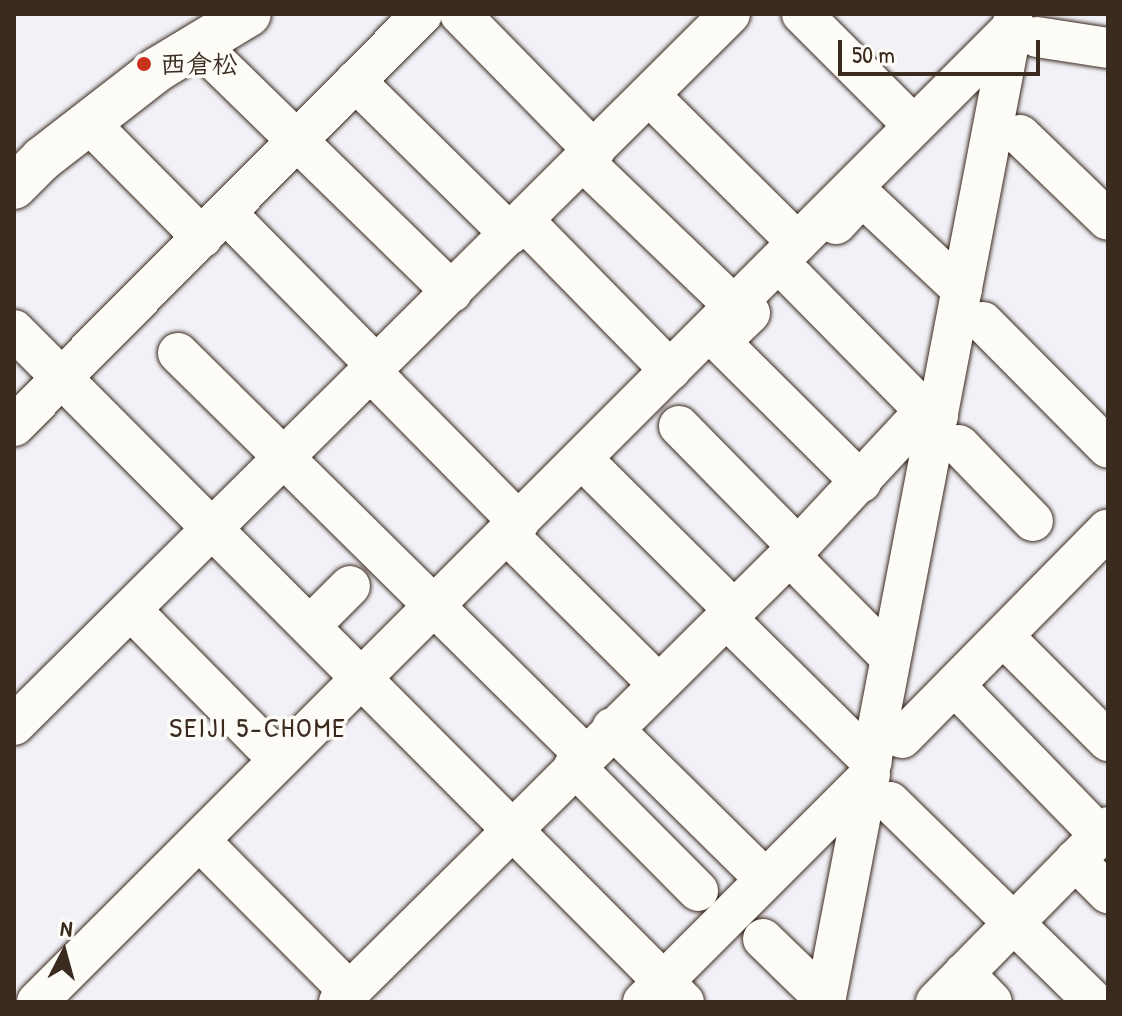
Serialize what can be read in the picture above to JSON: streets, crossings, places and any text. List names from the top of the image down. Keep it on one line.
{"districts":["SEIJI 5-CHOME"],"places":["西倉松"],"scale_bar":"50 m","north":"top"}
